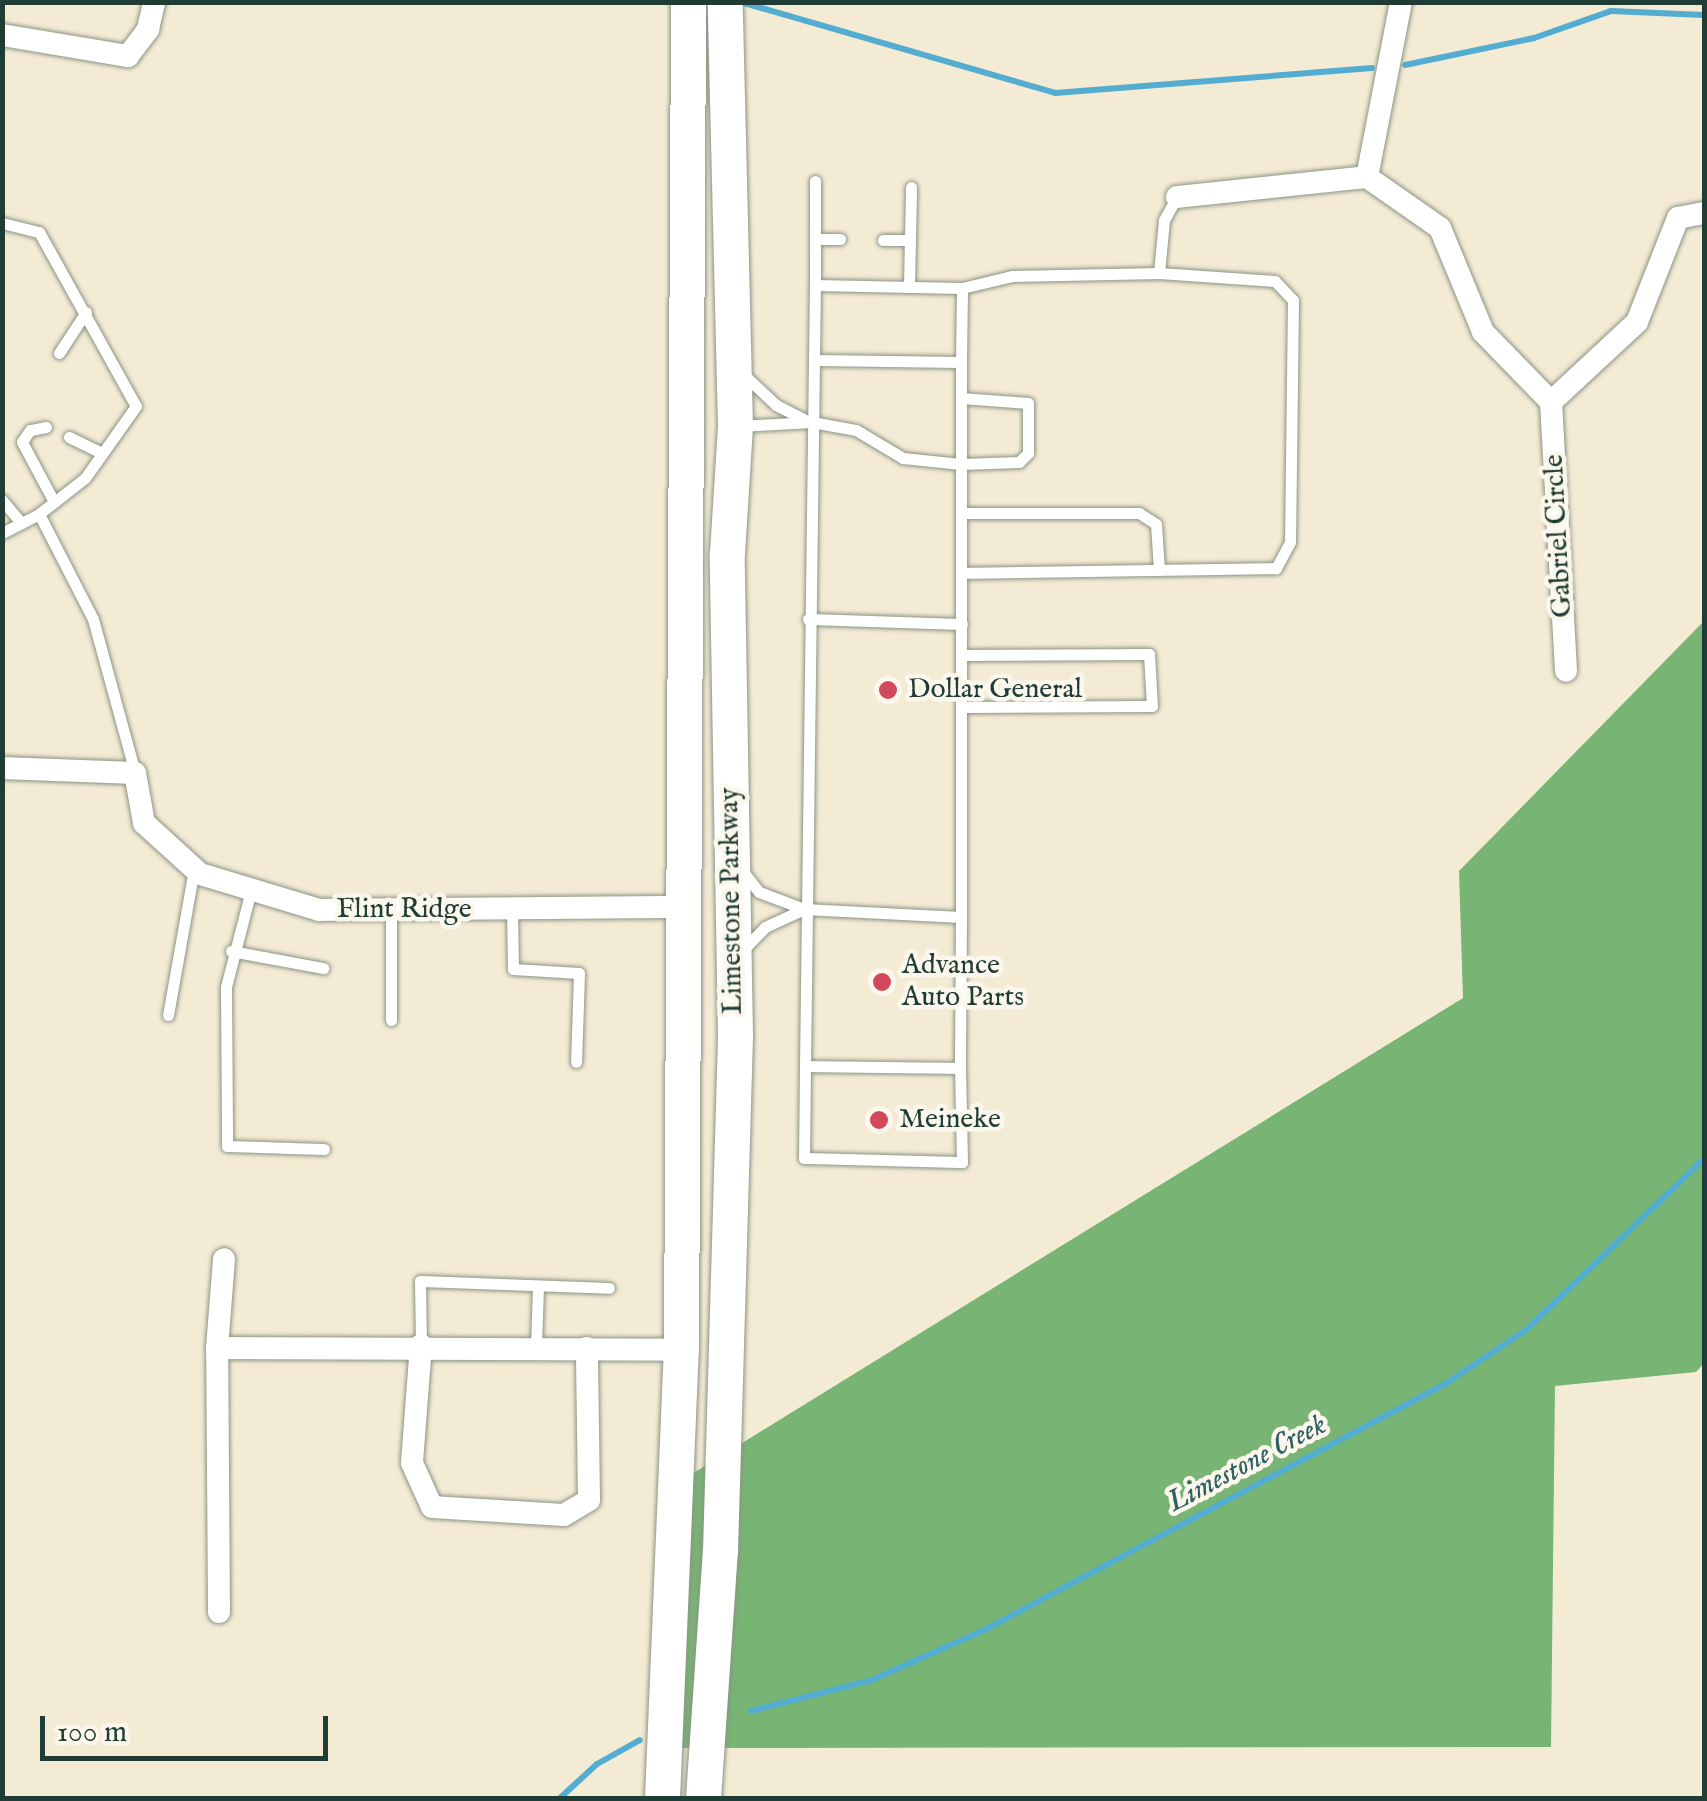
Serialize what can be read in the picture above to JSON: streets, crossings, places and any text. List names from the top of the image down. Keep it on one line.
{"streets":{"main road":["Limestone Parkway"],"street":["Gabriel Circle","Flint Ridge"]},"crossings":[["Limestone Parkway","Flint Ridge"]],"water":["Limestone Creek"],"places":["Dollar General","Advance Auto Parts","Meineke"],"scale_bar":"100 m"}
